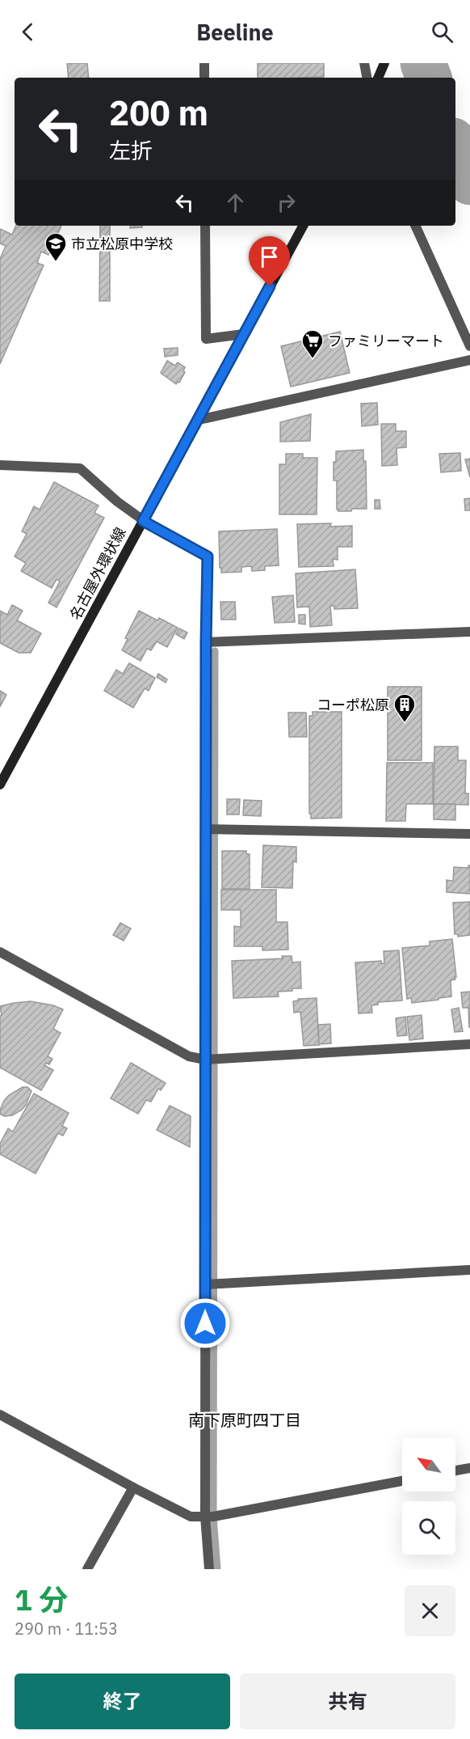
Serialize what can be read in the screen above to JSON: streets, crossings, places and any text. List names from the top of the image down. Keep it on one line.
{"streets":{"main road":["名古屋外環状線"]},"districts":["南下原町四丁目"],"places":{"school or university":["市立松原中学校"],"supermarket":["ファミリーマート"],"building":["コーポ松原"]},"north":"top left","page":{"header":"Beeline","turn":["200 m","左折"],"heading":["1 分","290 m · 11:53"],"buttons":["終了","共有"]}}
